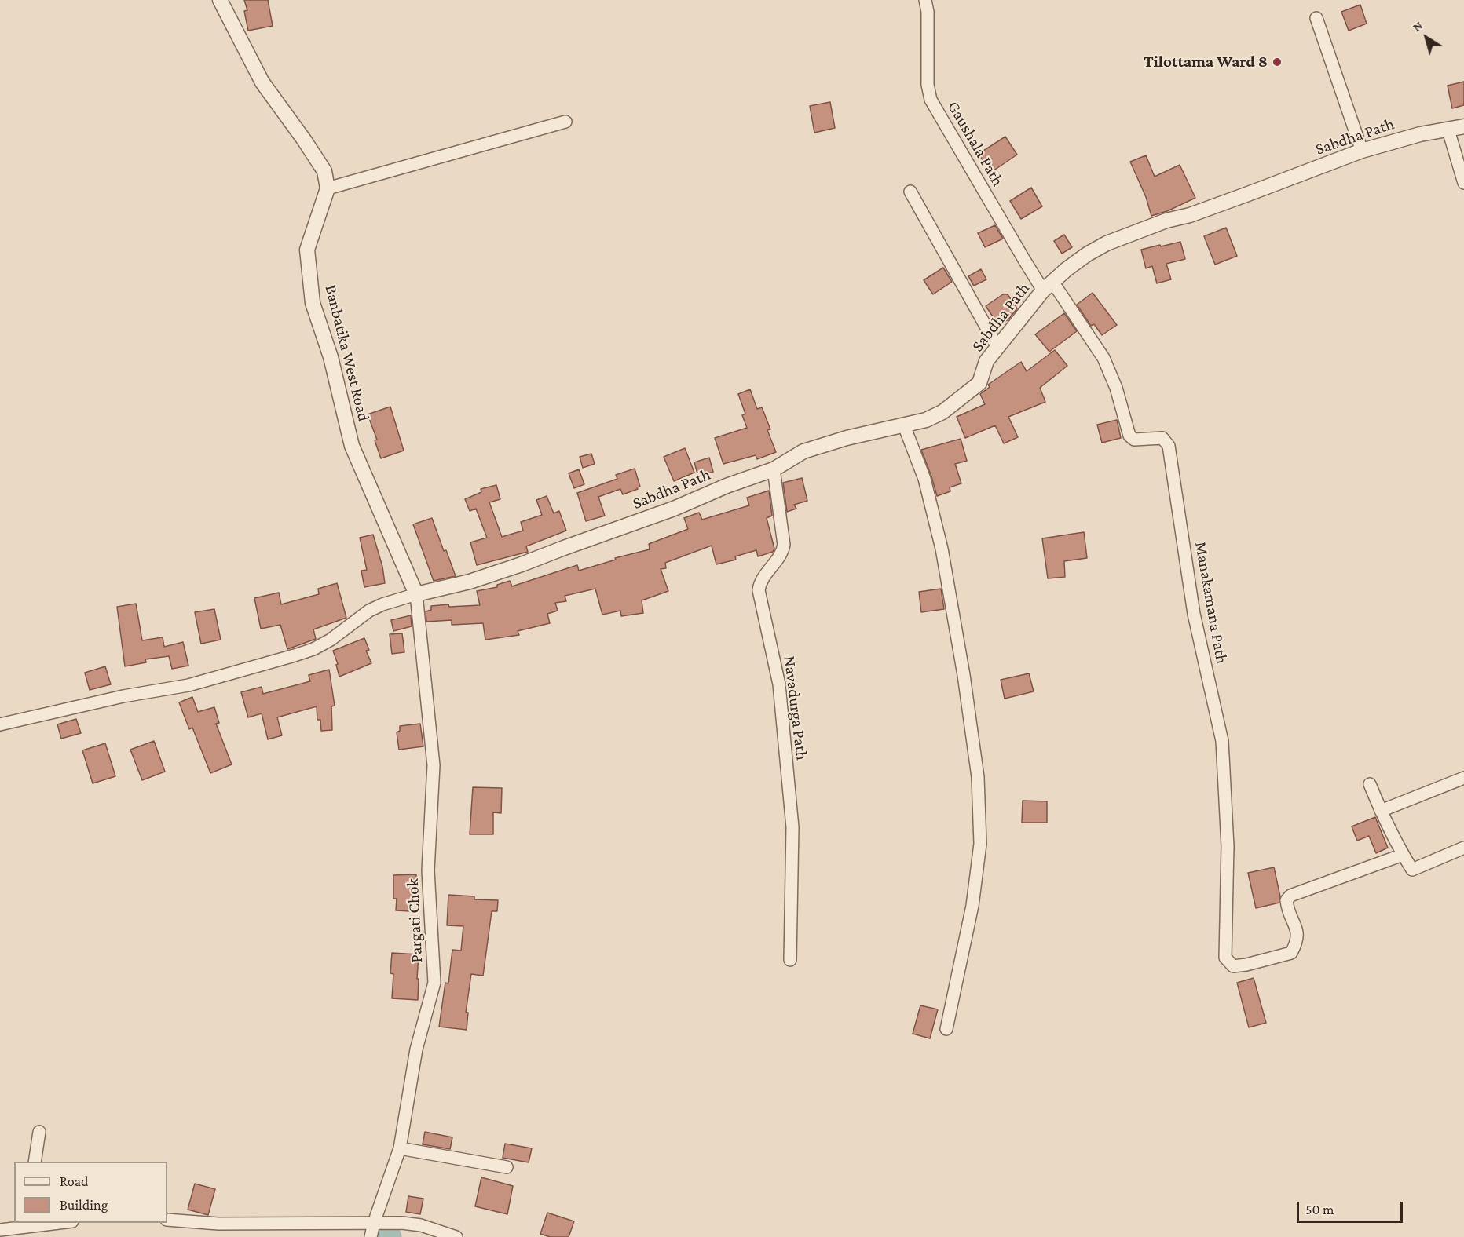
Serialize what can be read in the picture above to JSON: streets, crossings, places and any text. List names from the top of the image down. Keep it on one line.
{"streets":{"street":["Sabdha Path","Gaushala Path","Banbatika West Road","Manakamana Path","Navadurga Path","Pargati Chok"]},"crossings":[["Sabdha Path","Gaushala Path"],["Sabdha Path","Banbatika West Road"],["Sabdha Path","Manakamana Path"],["Sabdha Path","Navadurga Path"],["Sabdha Path","Pargati Chok"],["Gaushala Path","Manakamana Path"],["Banbatika West Road","Pargati Chok"]],"places":["Tilottama Ward 8"],"legend":["Road","Building"],"scale_bar":"50 m","north":"top left"}
